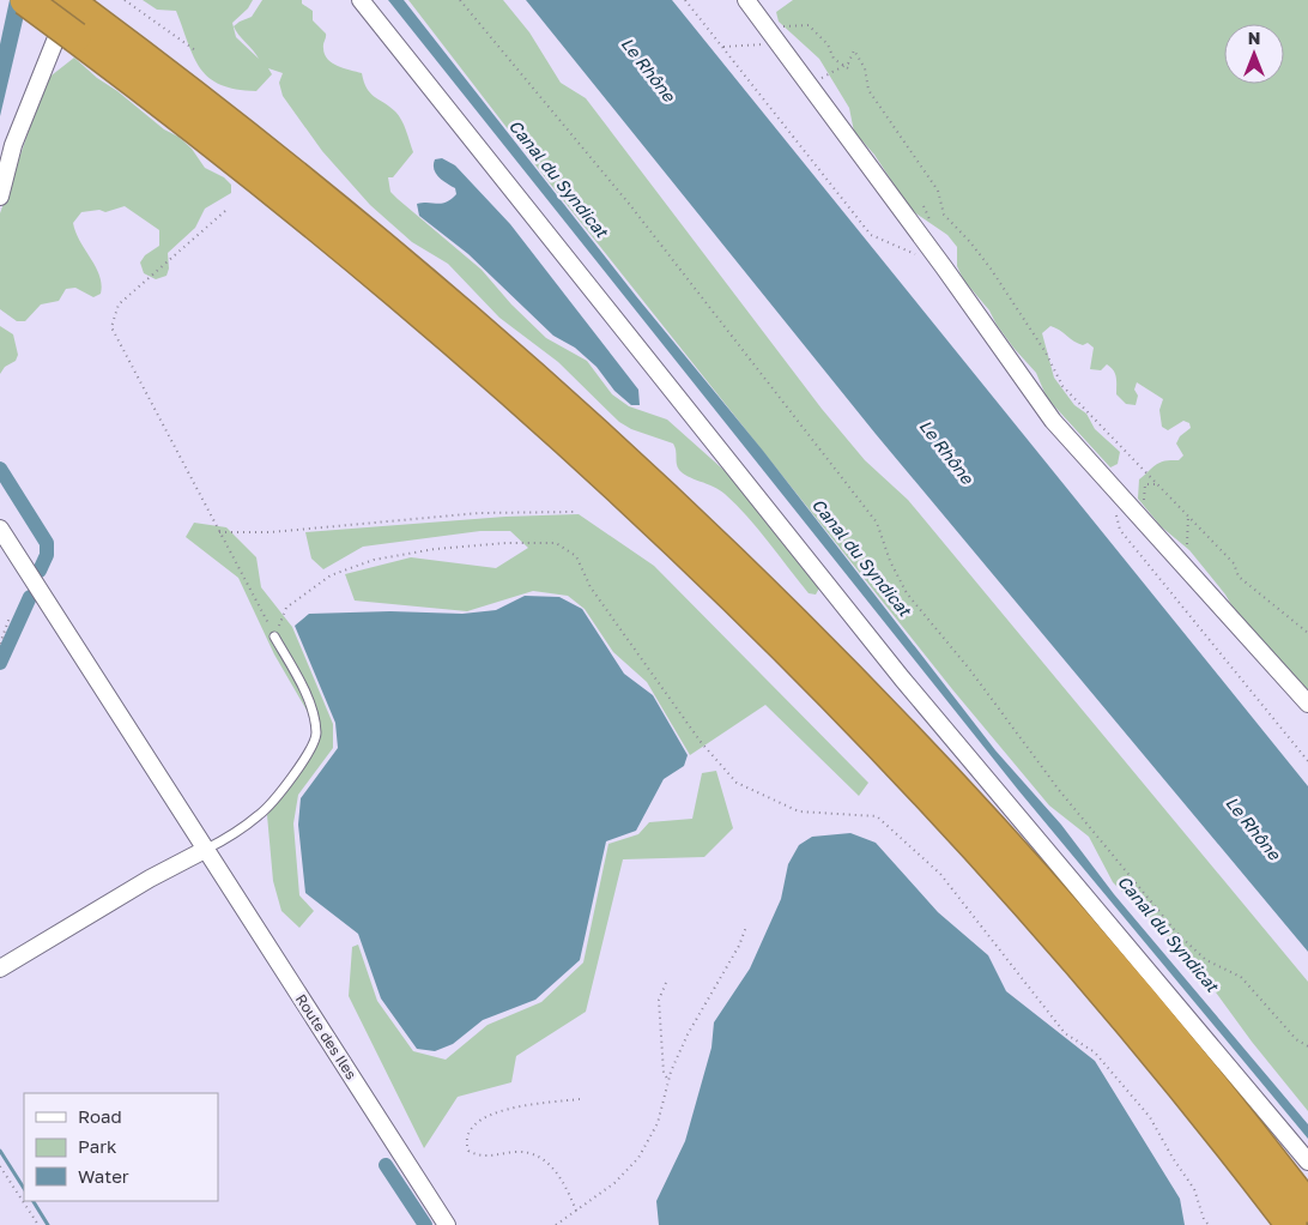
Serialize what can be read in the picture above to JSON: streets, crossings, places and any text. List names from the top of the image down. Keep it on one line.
{"streets":{"street":["Route des Iles"]},"water":["Le Rhône","Canal du Syndicat"],"legend":["Road","Park","Water"],"north":"top"}
